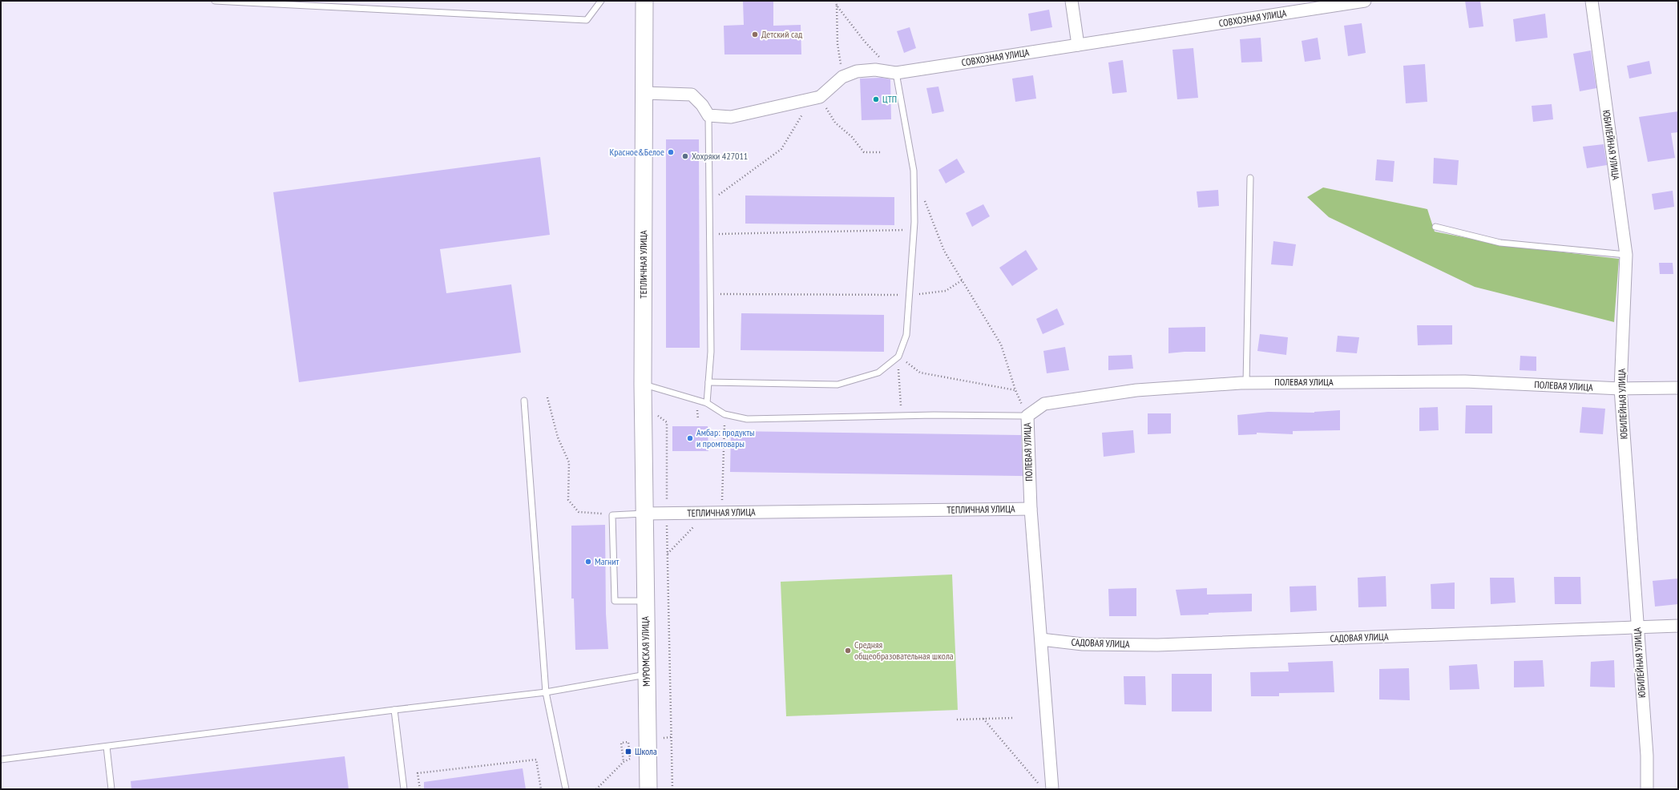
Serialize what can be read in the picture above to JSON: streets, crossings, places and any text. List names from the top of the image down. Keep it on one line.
{"streets":{"street":["СОВХОЗНАЯ УЛИЦА","ЮБИЛЕЙНАЯ УЛИЦА","ТЕПЛИЧНАЯ УЛИЦА","ПОЛЕВАЯ УЛИЦА","САДОВАЯ УЛИЦА","МУРОМСКАЯ УЛИЦА"]},"crossings":[["ЮБИЛЕЙНАЯ УЛИЦА","ПОЛЕВАЯ УЛИЦА"],["ЮБИЛЕЙНАЯ УЛИЦА","САДОВАЯ УЛИЦА"],["ТЕПЛИЧНАЯ УЛИЦА","ПОЛЕВАЯ УЛИЦА"],["ТЕПЛИЧНАЯ УЛИЦА","МУРОМСКАЯ УЛИЦА"]],"places":{"other":["Детский сад","ЦТП","Красное&Белое","Хохряки 427011","Амбар: продукты и промтовары","Магнит","Средняя общеобразовательная школа"],"transit":["Школа"]}}
